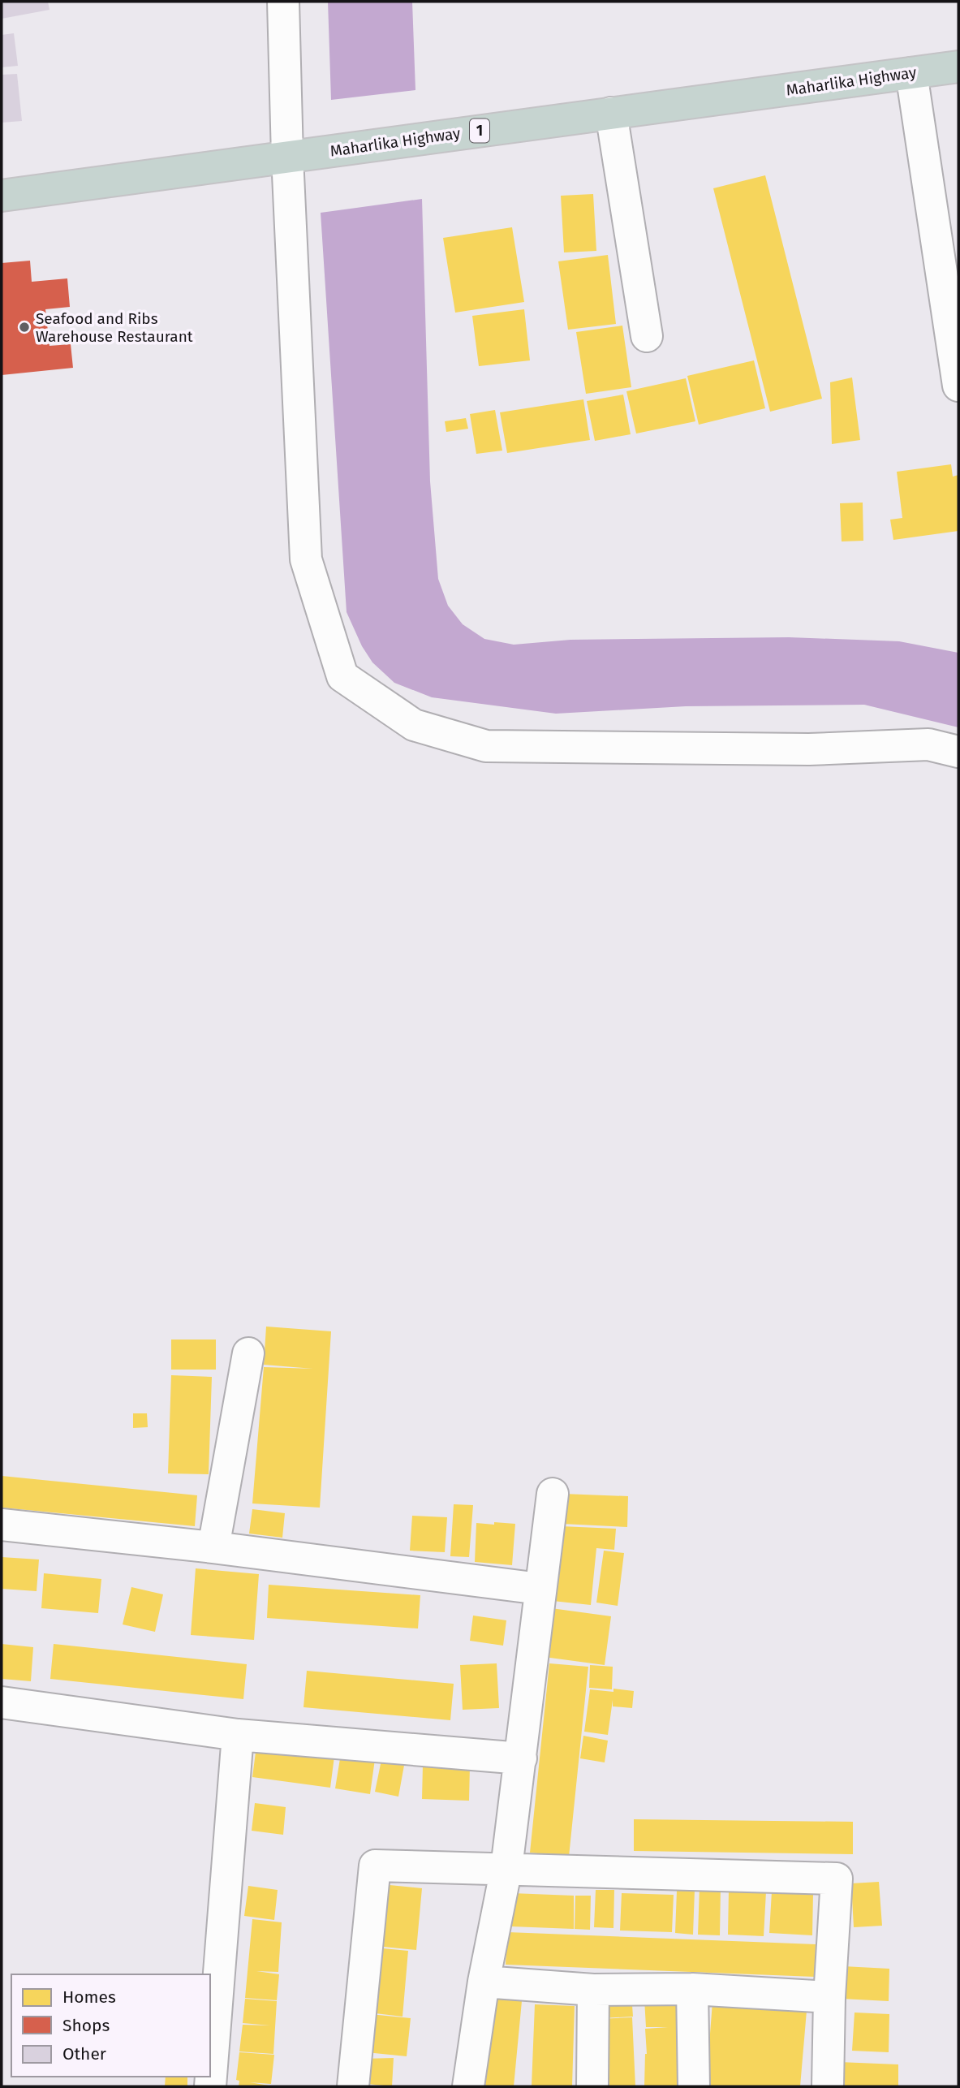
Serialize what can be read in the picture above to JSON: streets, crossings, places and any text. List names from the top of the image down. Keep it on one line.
{"streets":{"highway":["Maharlika Highway","1"]},"places":["Seafood and Ribs Warehouse Restaurant"],"legend":["Homes","Shops","Other"]}
